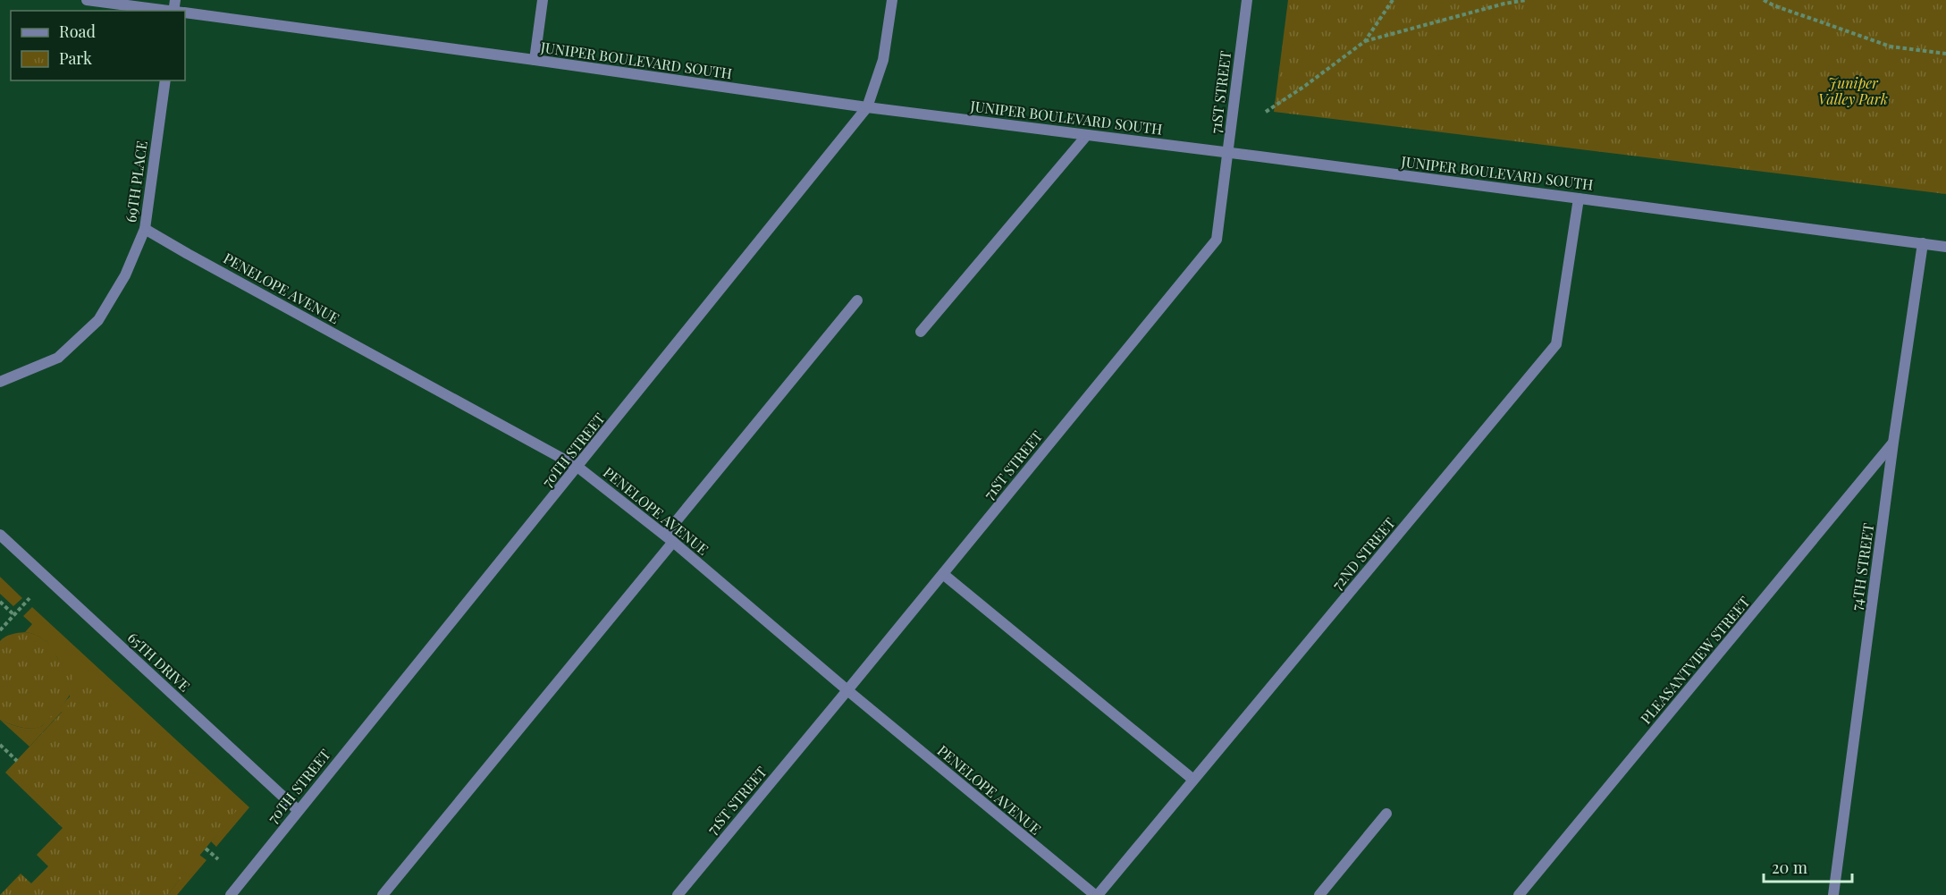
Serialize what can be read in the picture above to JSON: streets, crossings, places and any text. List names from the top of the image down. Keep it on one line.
{"streets":{"street":["JUNIPER BOULEVARD SOUTH","71ST STREET","69TH PLACE","PENELOPE AVENUE","70TH STREET","72ND STREET","74TH STREET","PLEASANTVIEW STREET","65TH DRIVE"]},"crossings":[["JUNIPER BOULEVARD SOUTH","71ST STREET"],["JUNIPER BOULEVARD SOUTH","70TH STREET"],["JUNIPER BOULEVARD SOUTH","72ND STREET"],["JUNIPER BOULEVARD SOUTH","74TH STREET"],["71ST STREET","PENELOPE AVENUE"],["69TH PLACE","PENELOPE AVENUE"],["PENELOPE AVENUE","70TH STREET"],["PENELOPE AVENUE","72ND STREET"],["70TH STREET","65TH DRIVE"],["74TH STREET","PLEASANTVIEW STREET"]],"parks":["Juniper Valley Park"],"legend":["Road","Park"],"scale_bar":"20 m"}
